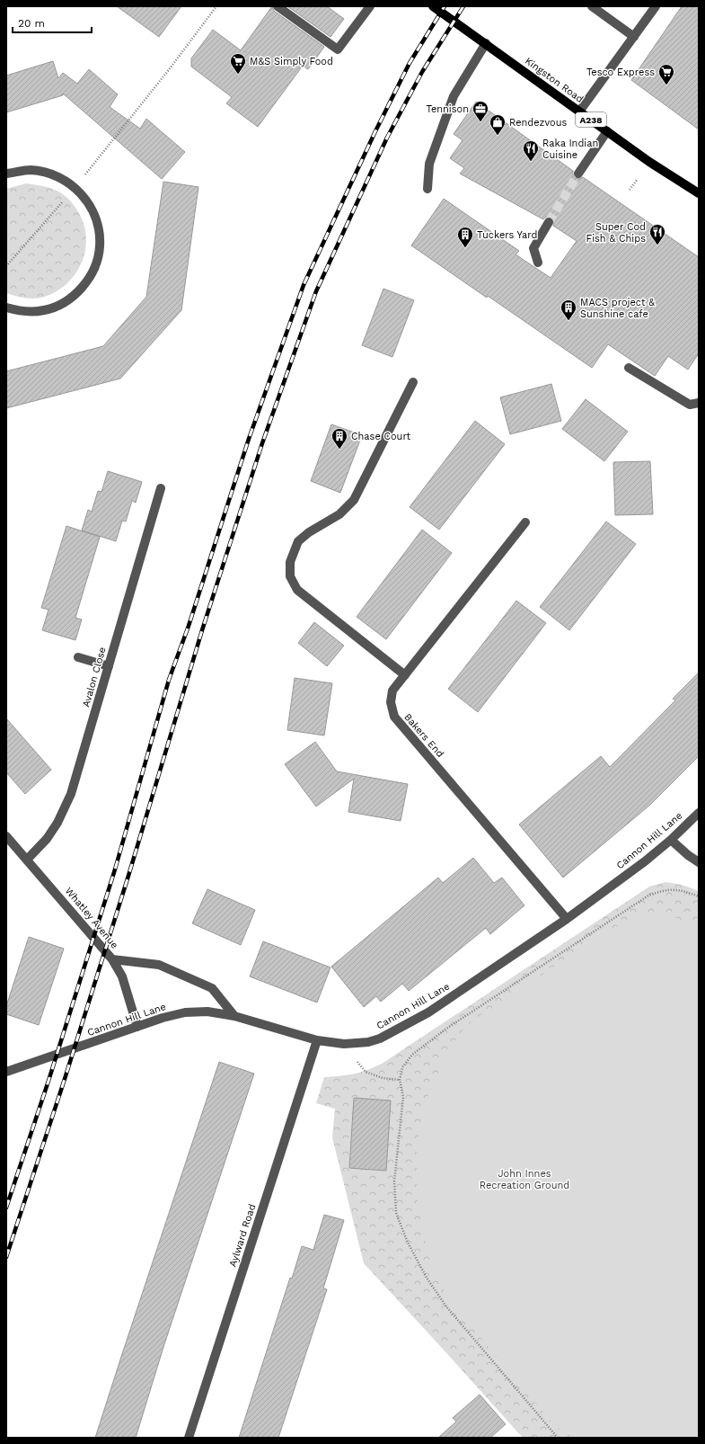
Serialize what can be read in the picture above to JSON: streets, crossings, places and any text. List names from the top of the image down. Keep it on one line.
{"streets":{"main road":["Kingston Road","A238"],"street":["Avalon Close","Bakers End","Cannon Hill Lane","Whatley Avenue","Aylward Road"]},"crossings":[["Avalon Close","Whatley Avenue"],["Bakers End","Cannon Hill Lane"],["Cannon Hill Lane","Whatley Avenue"],["Cannon Hill Lane","Aylward Road"]],"parks":["John Innes Recreation Ground"],"places":{"supermarket":["M&S Simply Food","Tesco Express"],"office":["Tennison"],"shop":["Rendezvous"],"restaurant":["Raka Indian Cuisine","Super Cod Fish & Chips"],"building":["Tuckers Yard","MACS project & Sunshine cafe","Chase Court"]},"scale_bar":"20 m"}
